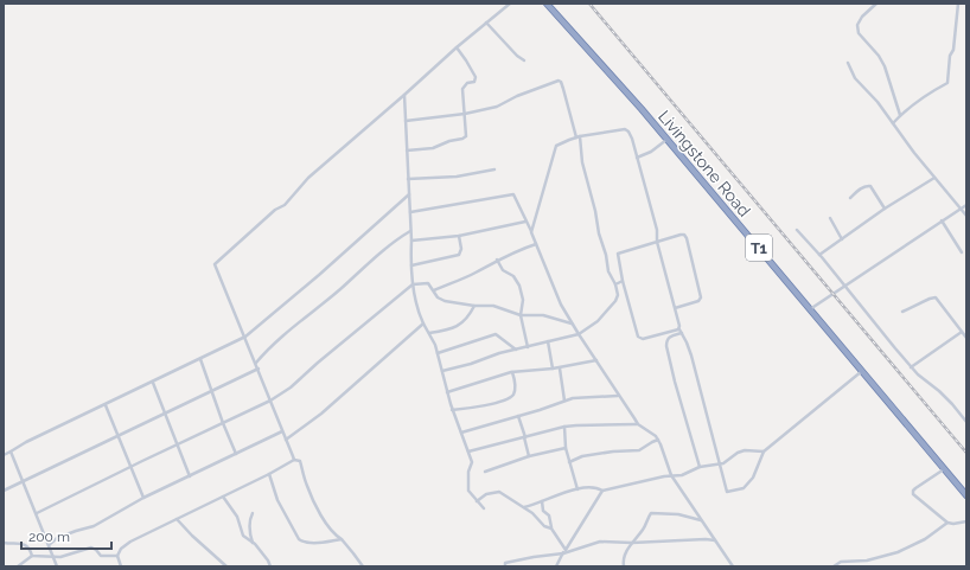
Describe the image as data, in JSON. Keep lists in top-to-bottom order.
{
  "streets": {
    "highway": ["Livingstone Road", "T1"]
  },
  "scale_bar": "200 m"
}
